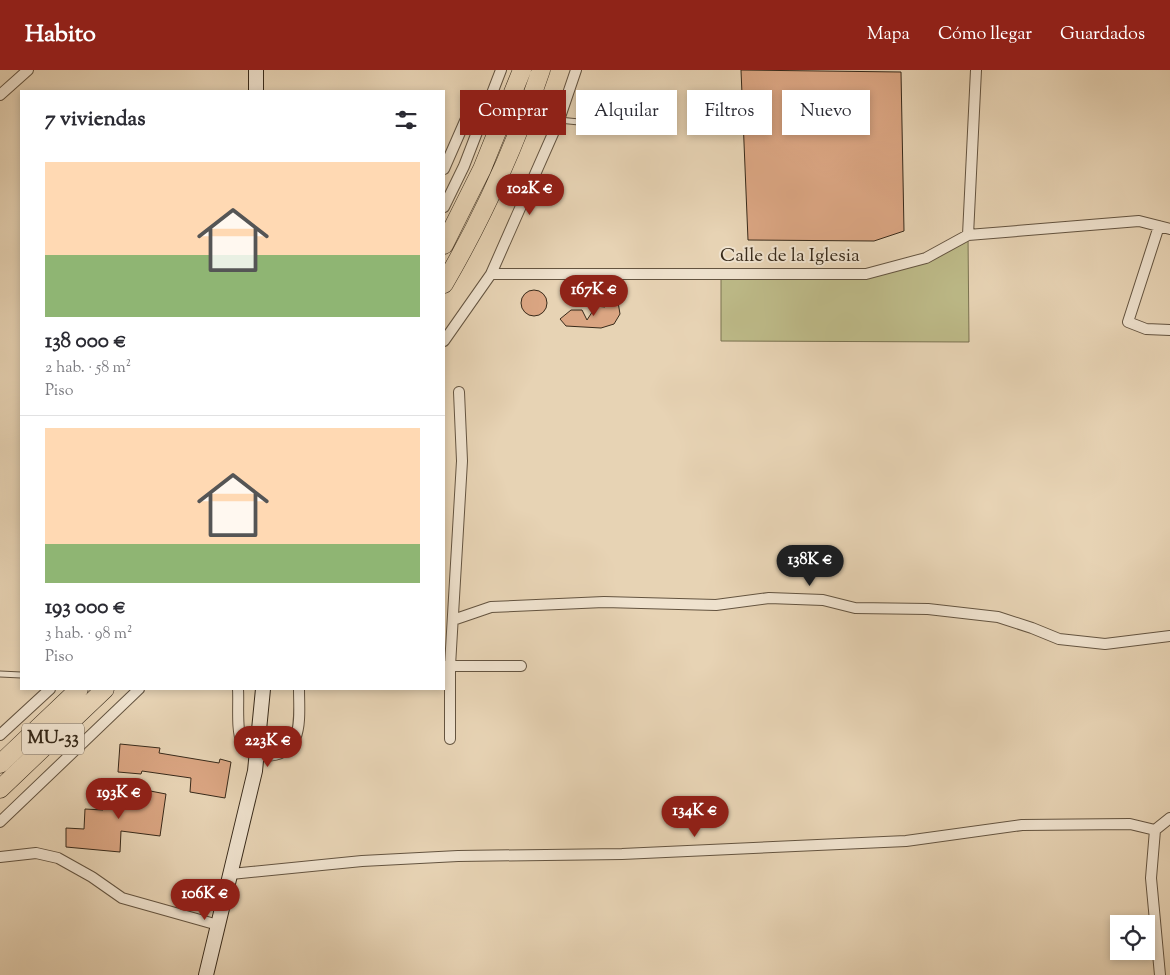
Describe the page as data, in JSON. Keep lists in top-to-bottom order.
{
  "streets": {
    "highway": ["MU-33"],
    "street": ["Calle de la Iglesia"]
  },
  "page": {
    "header": "Habito",
    "nav": ["Mapa", "Cómo llegar", "Guardados"],
    "chip": [
      "Comprar",
      "Alquilar",
      "Filtros",
      "Nuevo"
    ],
    "heading": "7 viviendas",
    "list": [
      {
        "name": "138 000 €",
        "note": "2 hab. · 58 m² · Piso"
      },
      {
        "name": "193 000 €",
        "note": "3 hab. · 98 m² · Piso"
      }
    ],
    "price": [
      "102K €",
      "167K €",
      "138K €",
      "223K €",
      "193K €",
      "134K €",
      "106K €"
    ]
  }
}
